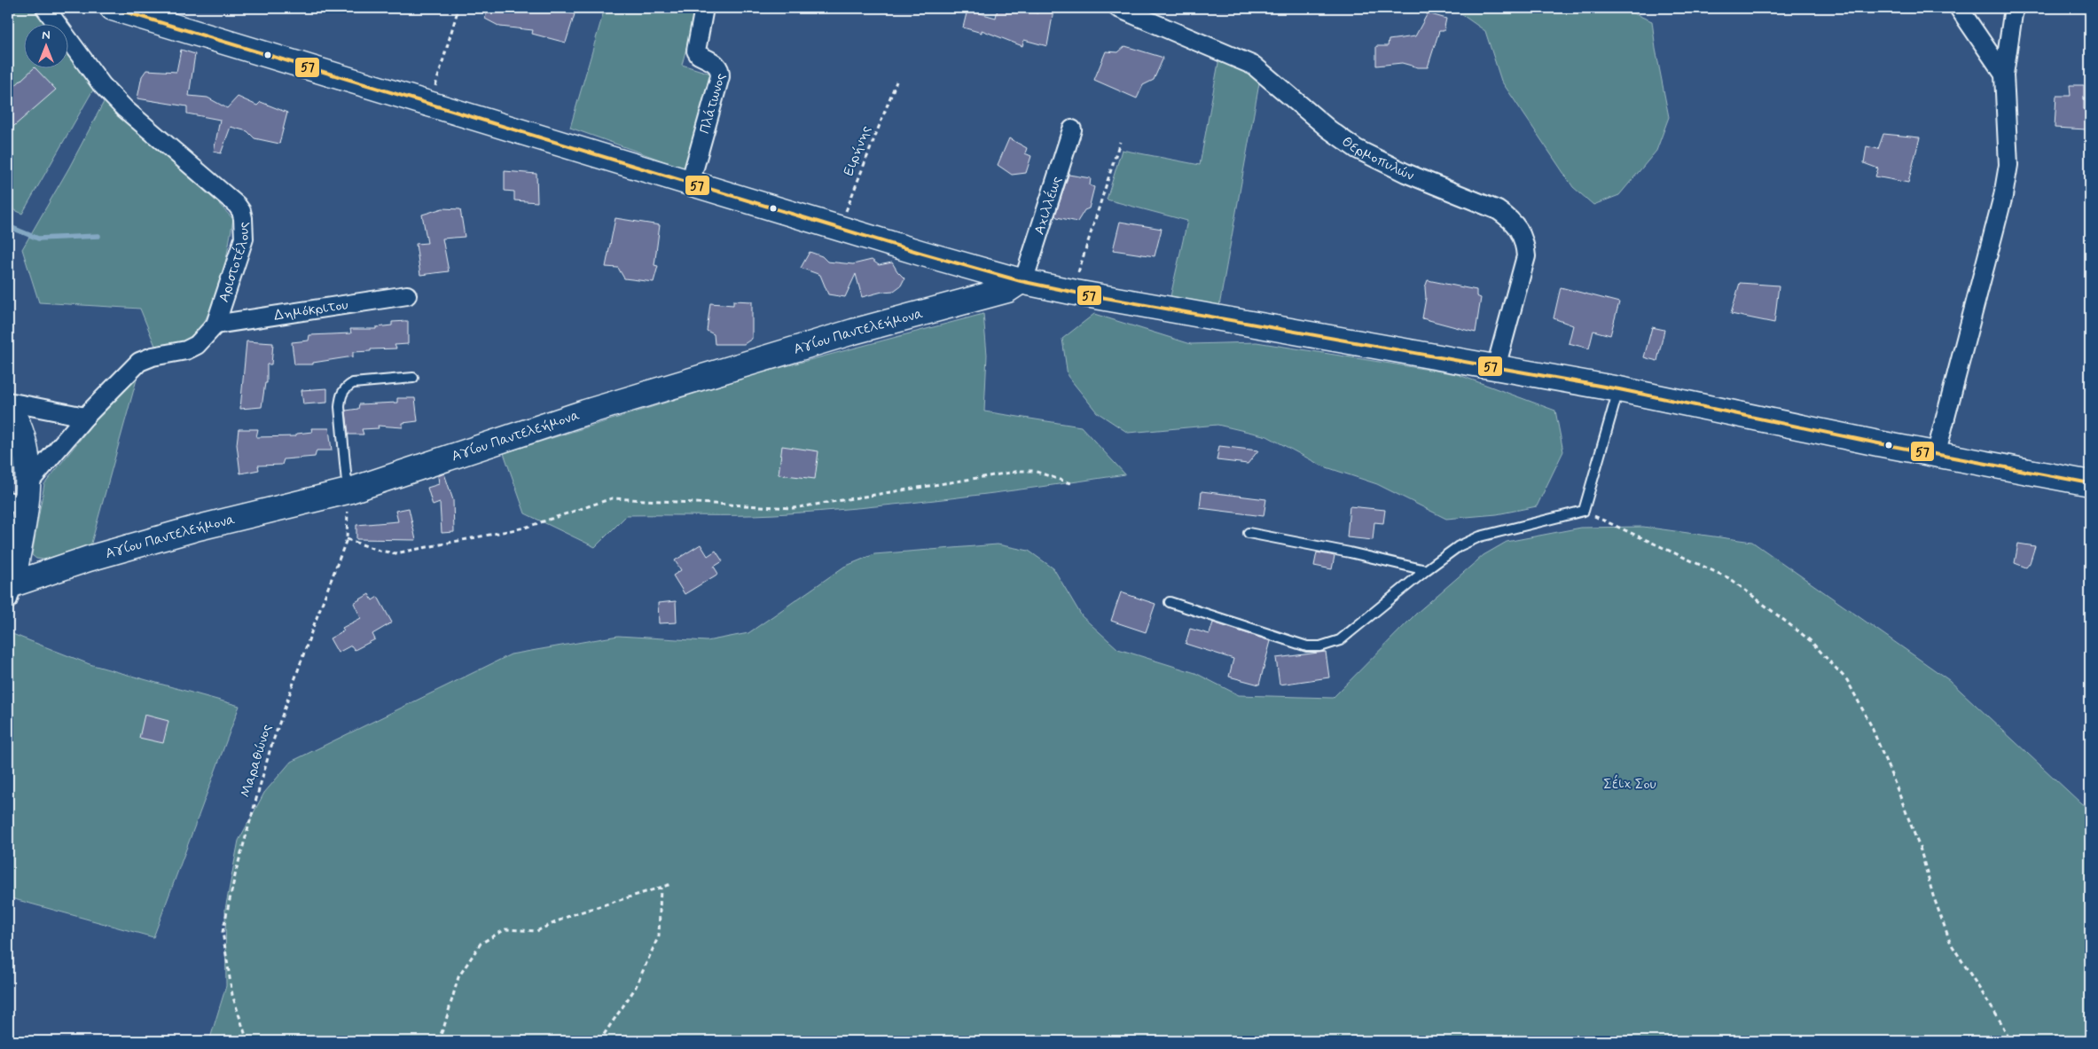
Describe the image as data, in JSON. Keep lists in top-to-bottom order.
{
  "streets": {
    "main road": ["Αγίου Παντελεήμονα"],
    "street": [
      "Πλάτωνος",
      "Θερμοπυλών",
      "Αχιλλέως",
      "Αριστοτέλους",
      "Δημόκριτου"
    ],
    "path": ["Ειρήνης", "Μαραθώνος"]
  },
  "crossings": [
    ["Αχιλλέως", "Αγίου Παντελεήμονα"],
    ["Αριστοτέλους", "Δημόκριτου"],
    ["Αγίου Παντελεήμονα", "Μαραθώνος"]
  ],
  "parks": ["Σέιχ Σου"],
  "lines": ["transit line 57"],
  "north": "top"
}
